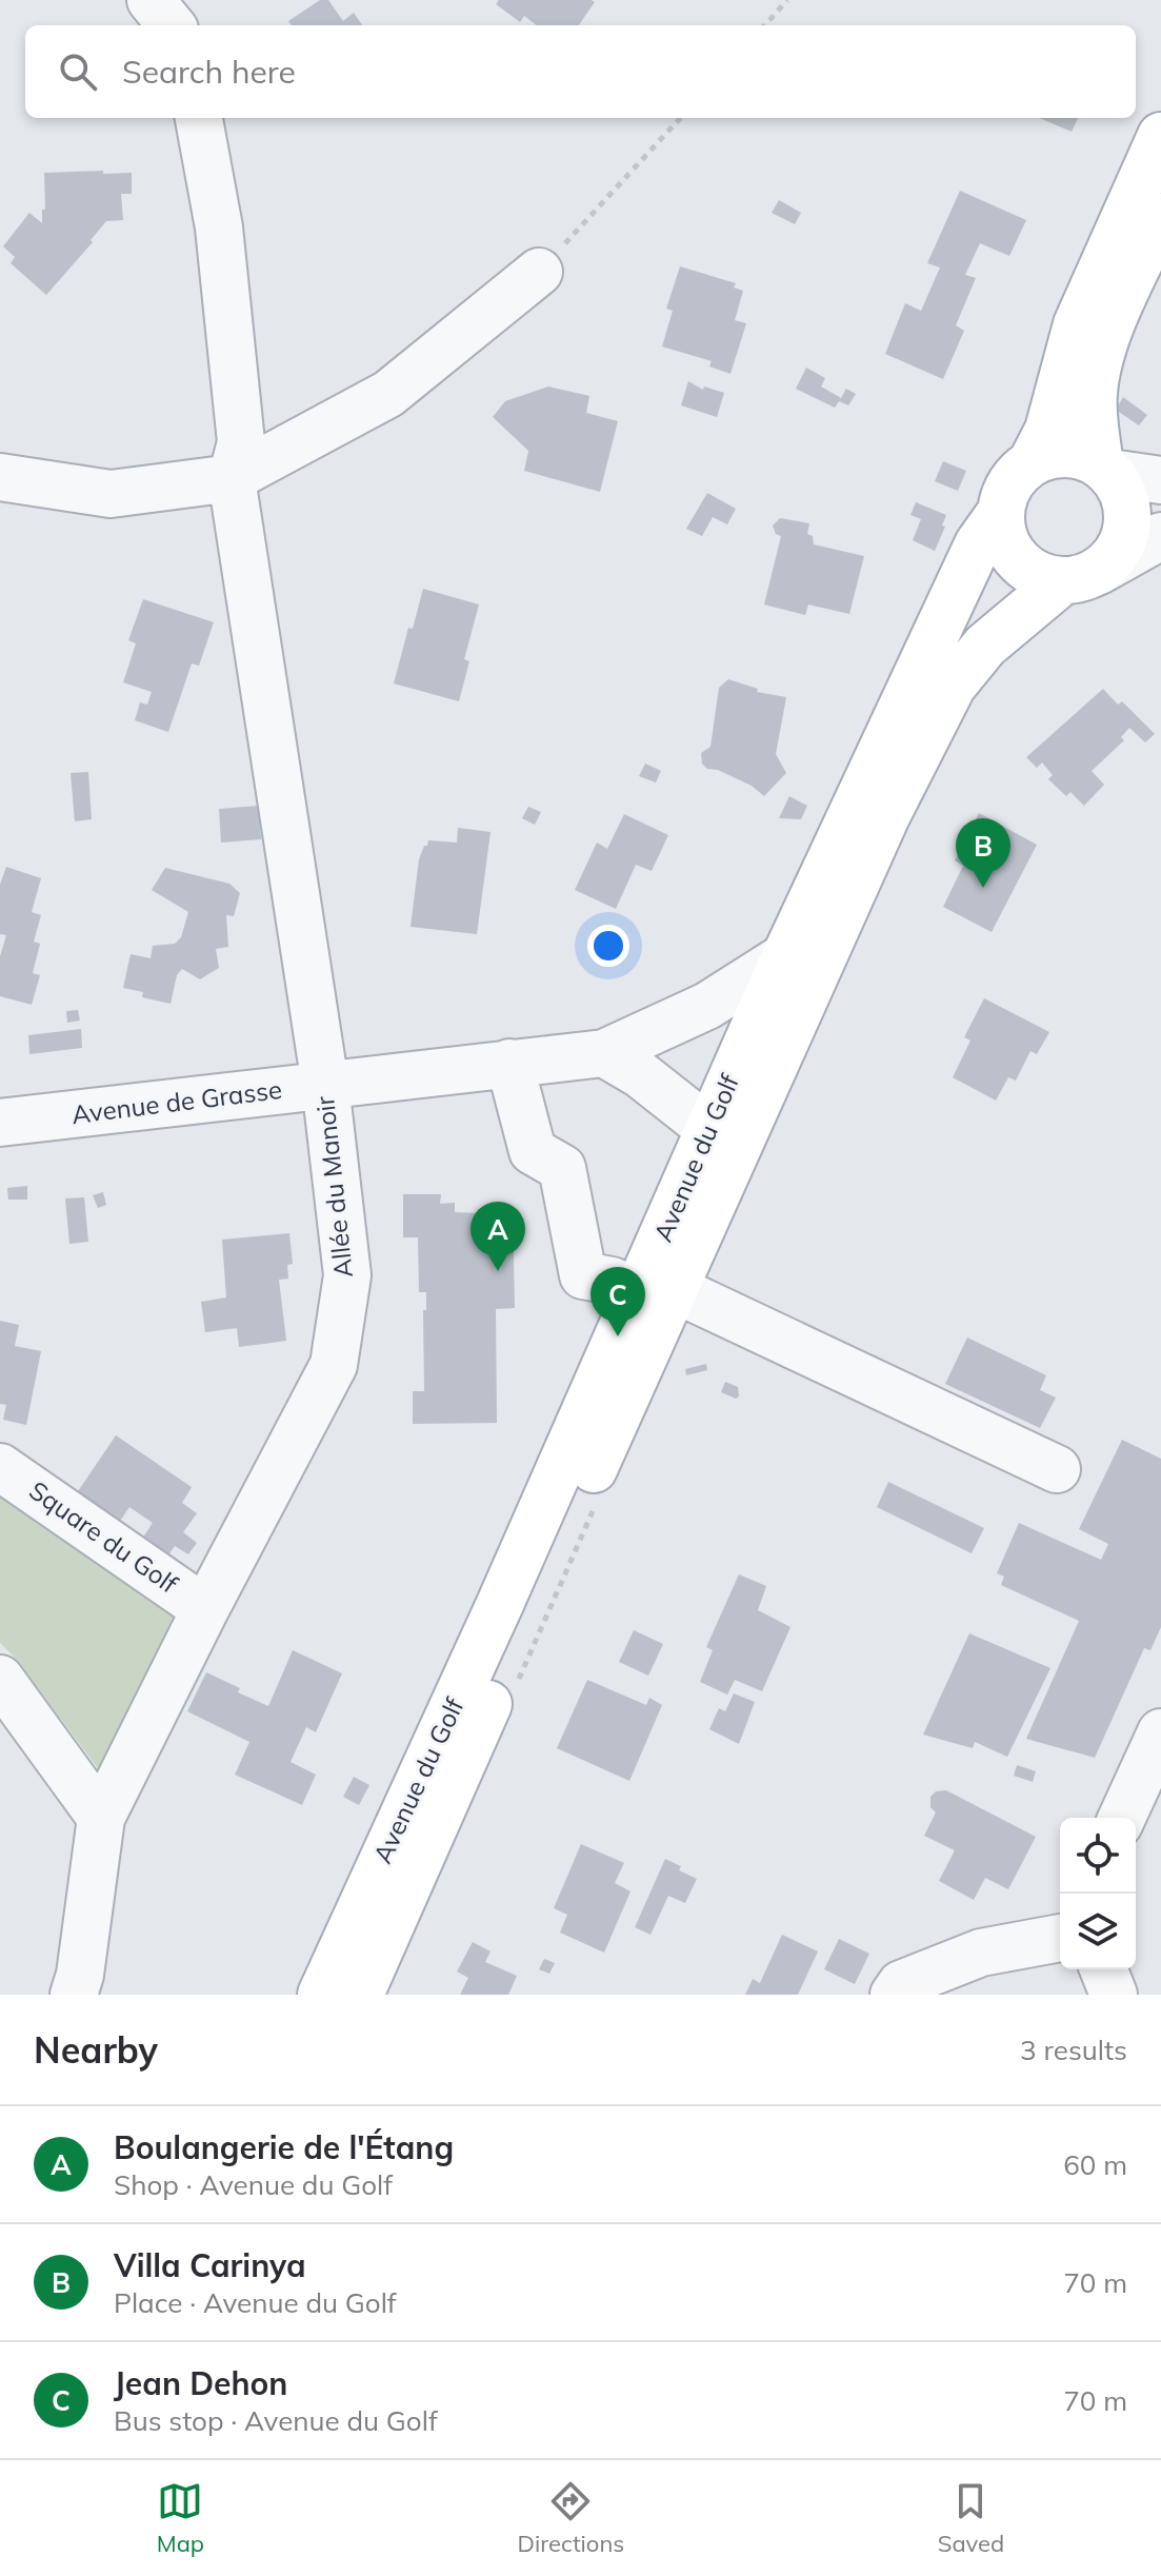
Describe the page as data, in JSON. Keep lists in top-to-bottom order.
{
  "streets": {
    "main road": ["Avenue du Golf"],
    "street": ["Avenue de Grasse", "Allée du Manoir", "Square du Golf"]
  },
  "crossings": [
    ["Avenue de Grasse", "Avenue du Golf"],
    ["Avenue de Grasse", "Allée du Manoir"],
    ["Allée du Manoir", "Square du Golf"]
  ],
  "page": {
    "search": "Search here",
    "pins": ["B", "A", "C"],
    "heading": ["Nearby", "3 results"],
    "list": [
      {
        "mark": "A",
        "name": "Boulangerie de l'Étang",
        "note": "Shop · Avenue du Golf",
        "value": "60 m"
      },
      {
        "mark": "B",
        "name": "Villa Carinya",
        "note": "Place · Avenue du Golf",
        "value": "70 m"
      },
      {
        "mark": "C",
        "name": "Jean Dehon",
        "note": "Bus stop · Avenue du Golf",
        "value": "70 m"
      }
    ],
    "nav": ["Map", "Directions", "Saved"]
  }
}
